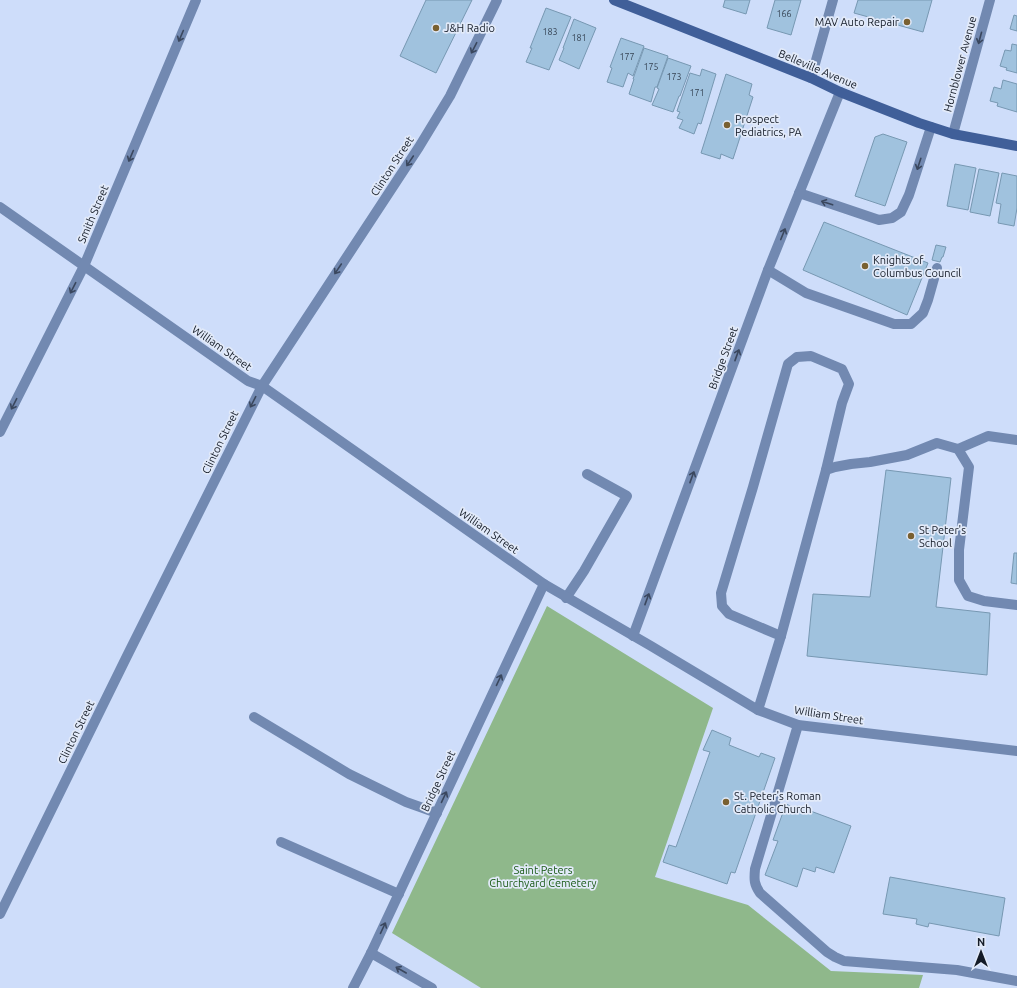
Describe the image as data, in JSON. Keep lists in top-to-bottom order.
{
  "streets": {
    "main road": ["Belleville Avenue"],
    "street": [
      "Hornblower Avenue",
      "Clinton Street",
      "Smith Street",
      "William Street",
      "Bridge Street"
    ]
  },
  "crossings": [
    ["Hornblower Avenue", "Belleville Avenue"],
    ["Belleville Avenue", "Bridge Street"],
    ["Clinton Street", "William Street"],
    ["Smith Street", "William Street"],
    ["William Street", "Bridge Street"]
  ],
  "one_way": [
    "Hornblower Avenue",
    "Clinton Street",
    "Smith Street",
    "Bridge Street"
  ],
  "parks": ["Saint Peters Churchyard Cemetery"],
  "places": [
    "MAV Auto Repair",
    "J&H Radio",
    "Prospect Pediatrics, PA",
    "Knights of Columbus Council",
    "St Peter's School",
    "St. Peter's Roman Catholic Church"
  ],
  "house_numbers": [
    "166",
    "183",
    "181",
    "177",
    "175",
    "173",
    "171"
  ],
  "north": "top"
}
